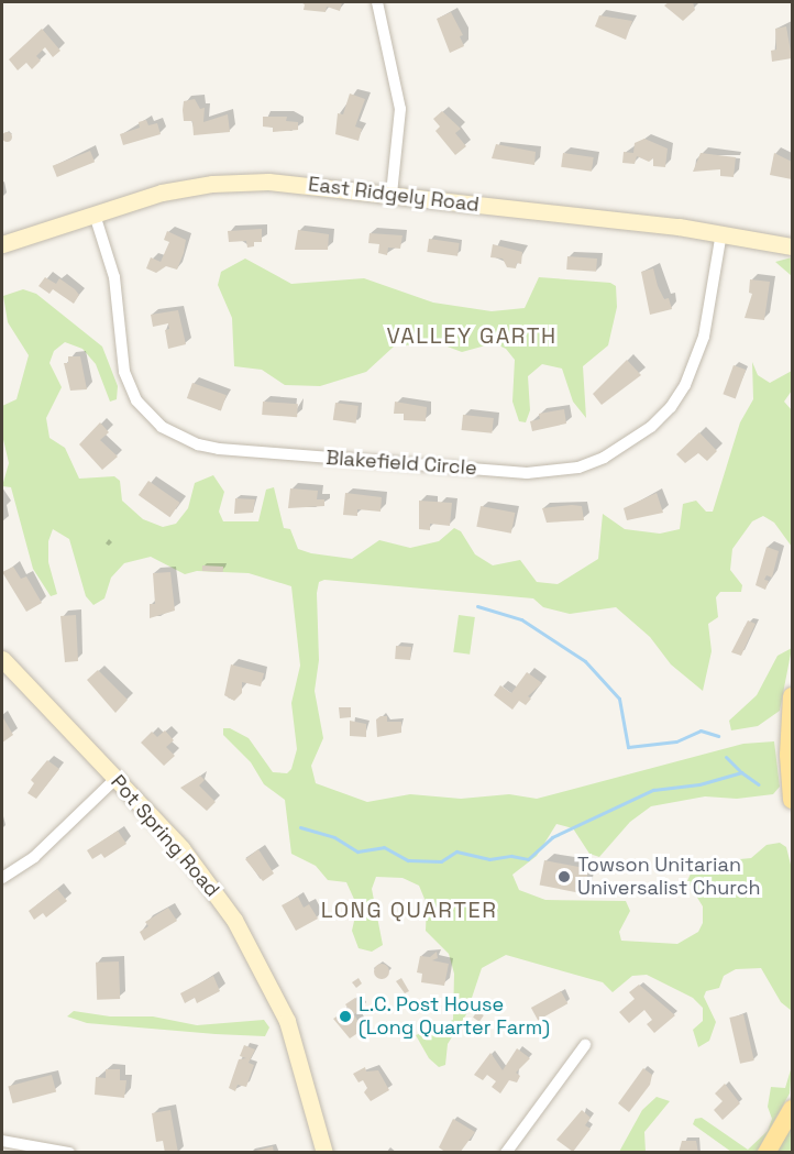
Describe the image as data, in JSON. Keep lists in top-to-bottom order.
{
  "streets": {
    "street": ["East Ridgely Road", "Blakefield Circle", "Pot Spring Road"]
  },
  "crossings": [
    ["East Ridgely Road", "Blakefield Circle"]
  ],
  "districts": ["VALLEY GARTH", "LONG QUARTER"],
  "places": ["Towson Unitarian Universalist Church", "L.C. Post House (Long Quarter Farm)"]
}
